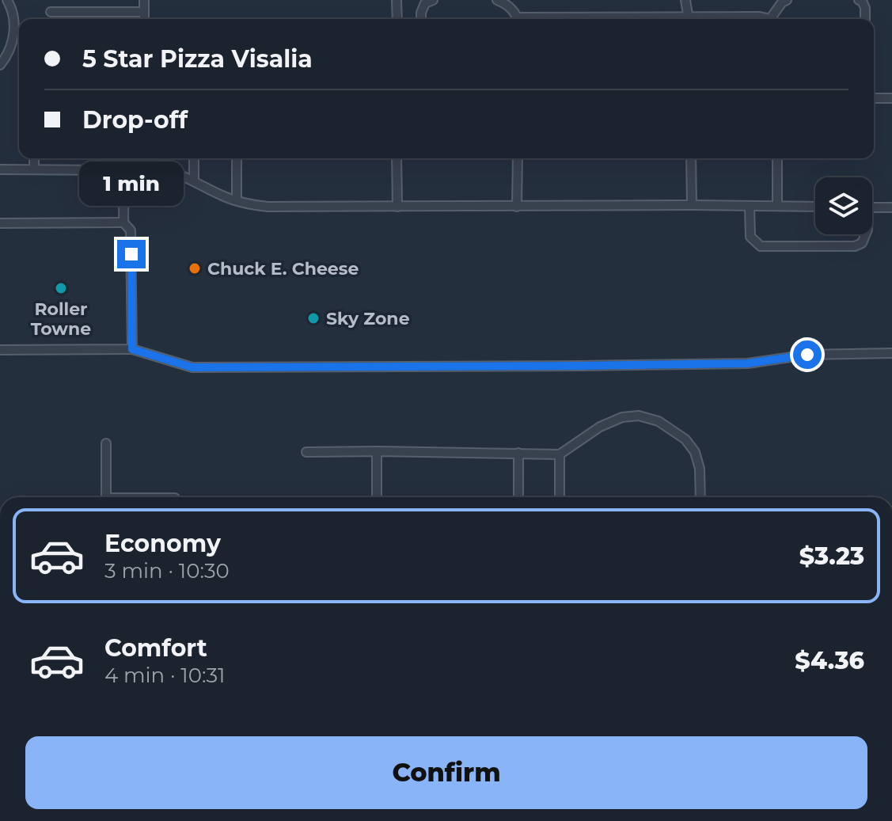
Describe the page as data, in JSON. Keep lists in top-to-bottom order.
{
  "places": ["Chuck E. Cheese", "Roller Towne", "Sky Zone"],
  "page": {
    "banner": ["5 Star Pizza Visalia", "Drop-off"],
    "bubble": "1 min",
    "list": [
      {
        "name": "Economy",
        "note": "3 min · 10:30",
        "value": "$3.23"
      },
      {
        "name": "Comfort",
        "note": "4 min · 10:31",
        "value": "$4.36"
      }
    ],
    "buttons": "Confirm"
  }
}
